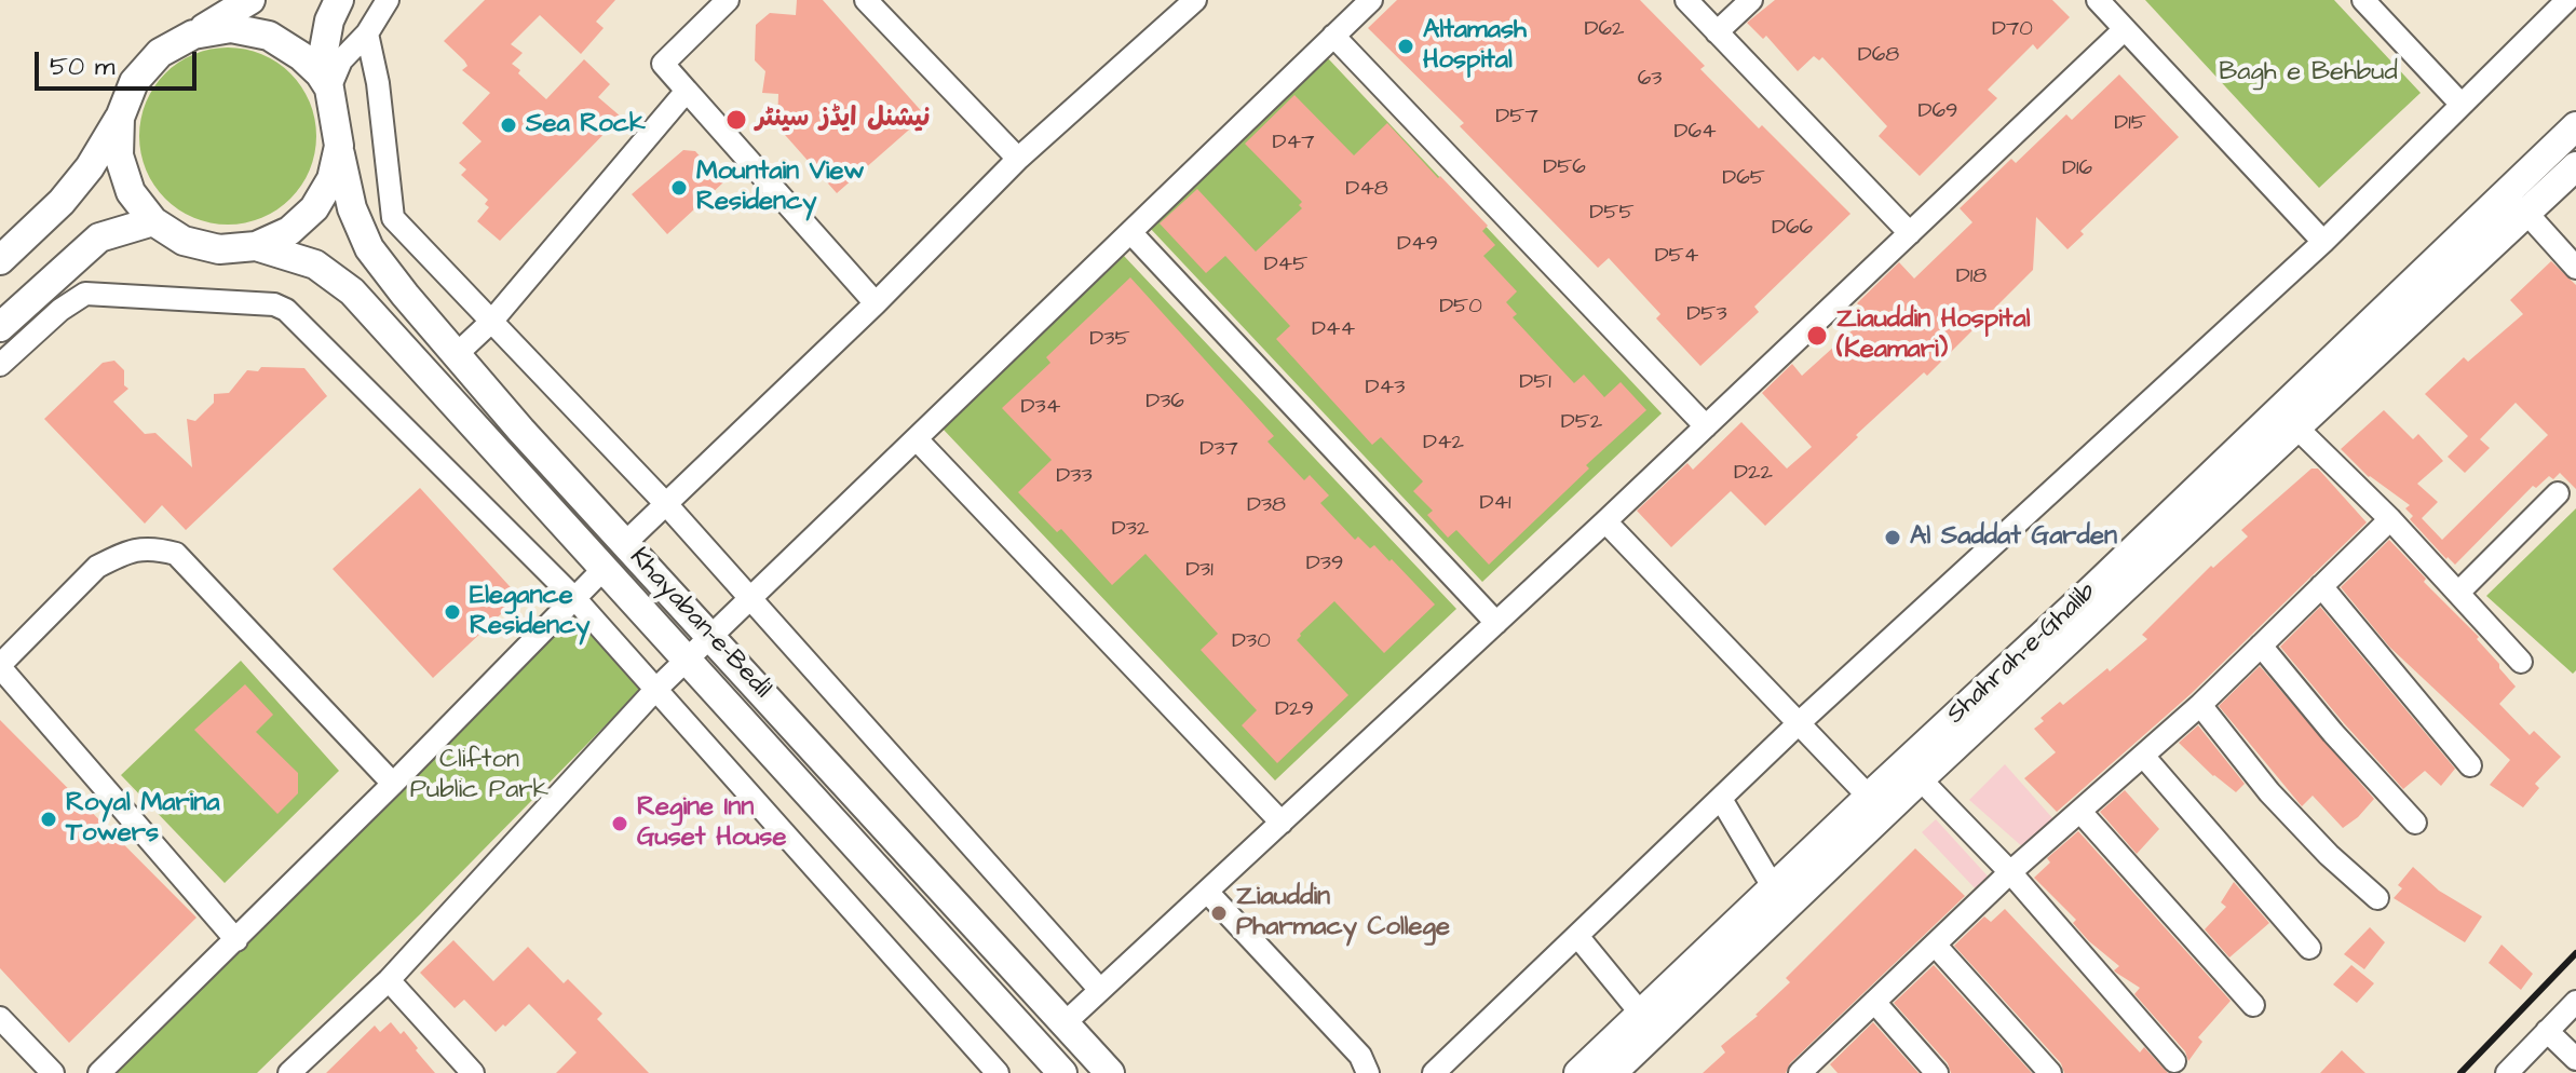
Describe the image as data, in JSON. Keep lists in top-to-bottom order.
{
  "streets": {
    "main road": ["Khayaban-e-Bedil", "Shahrah-e-Ghalib"]
  },
  "parks": ["Bagh e Behbud", "Clifton Public Park"],
  "places": [
    "Altamash Hospital",
    "نیشنل ایڈز سینٹر",
    "Sea Rock",
    "Mountain View Residency",
    "Ziauddin Hospital (Keamari)",
    "Al Saddat Garden",
    "Elegance Residency",
    "Royal Marina Towers",
    "Regine Inn Guset House",
    "Ziauddin Pharmacy College"
  ],
  "house_numbers": [
    "D62",
    "D70",
    "D68",
    "63",
    "D69",
    "D57",
    "D15",
    "D64",
    "D47",
    "D56",
    "D16",
    "D65",
    "D48",
    "D55",
    "D66",
    "D49",
    "D54",
    "D45",
    "D18",
    "D50",
    "D53",
    "D44",
    "D35",
    "D51",
    "D43",
    "D36",
    "D34",
    "D52",
    "D42",
    "D37",
    "D22",
    "D33",
    "D41",
    "D38",
    "D32",
    "D39",
    "D31",
    "D30",
    "D29"
  ],
  "scale_bar": "50 m"
}
